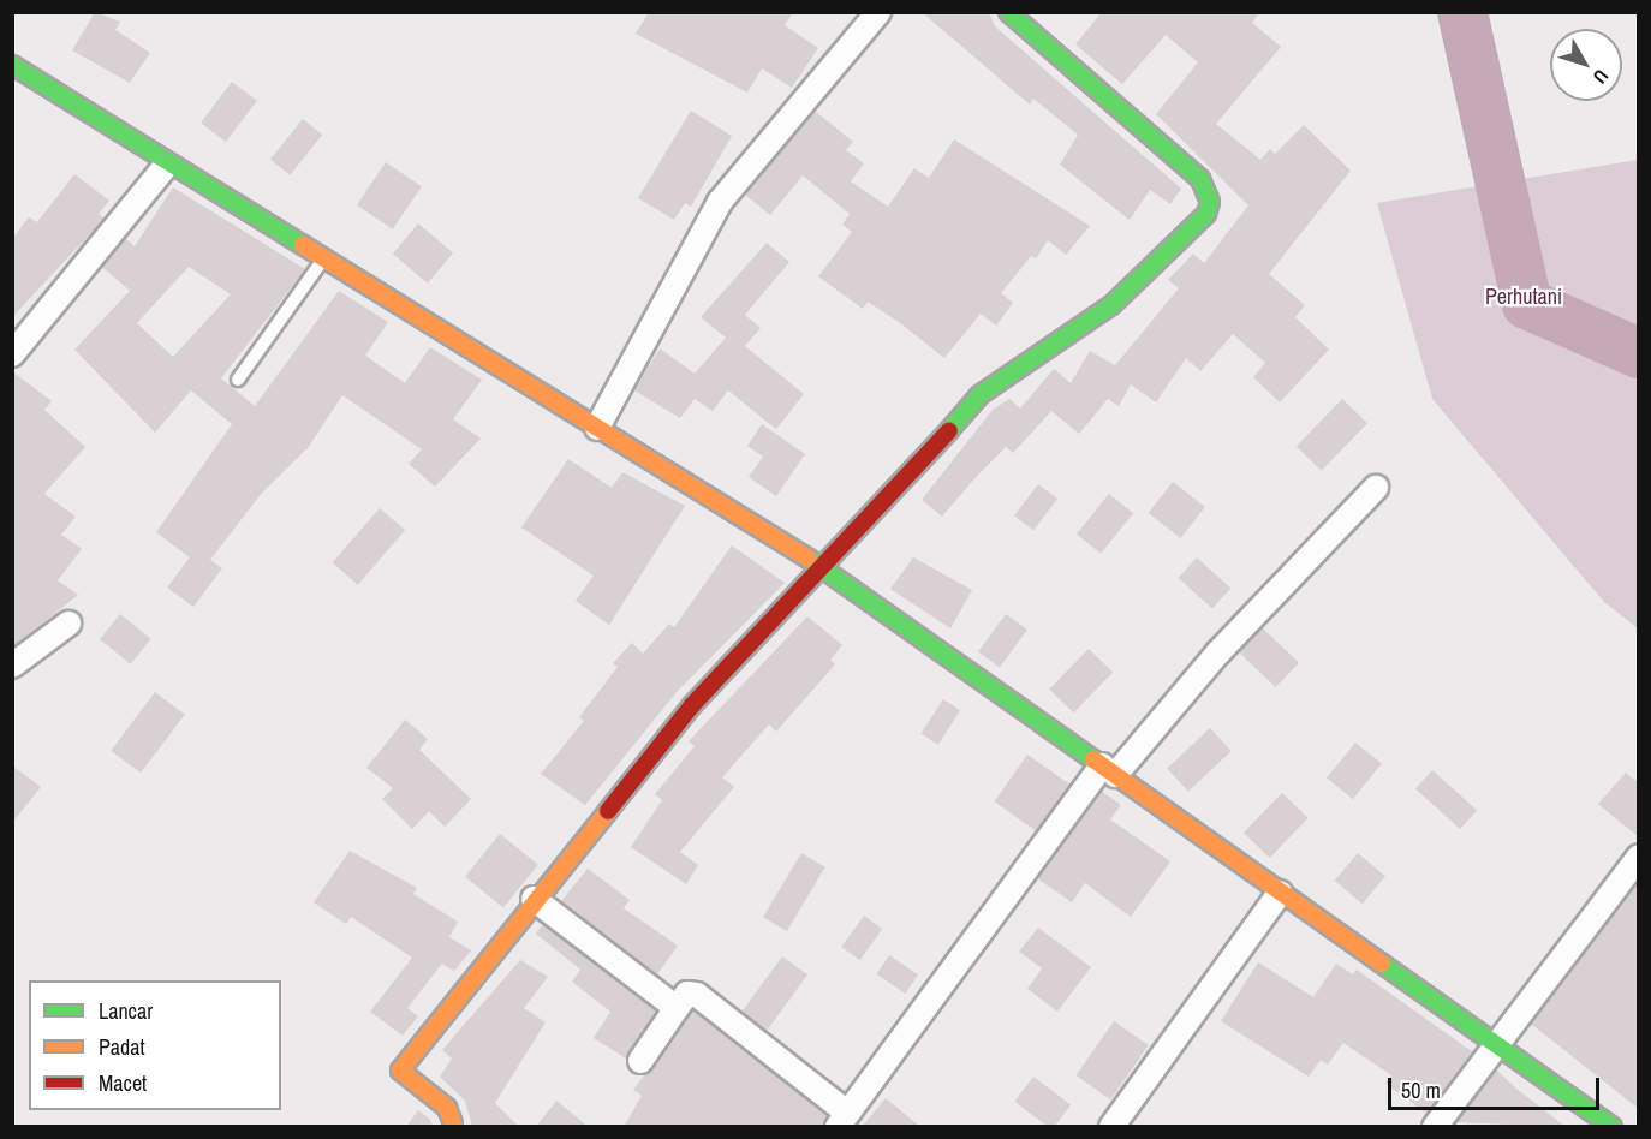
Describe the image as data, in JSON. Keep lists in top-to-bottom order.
{
  "parks": ["Perhutani"],
  "legend": ["Lancar", "Padat", "Macet"],
  "scale_bar": "50 m",
  "north": "bottom right"
}
